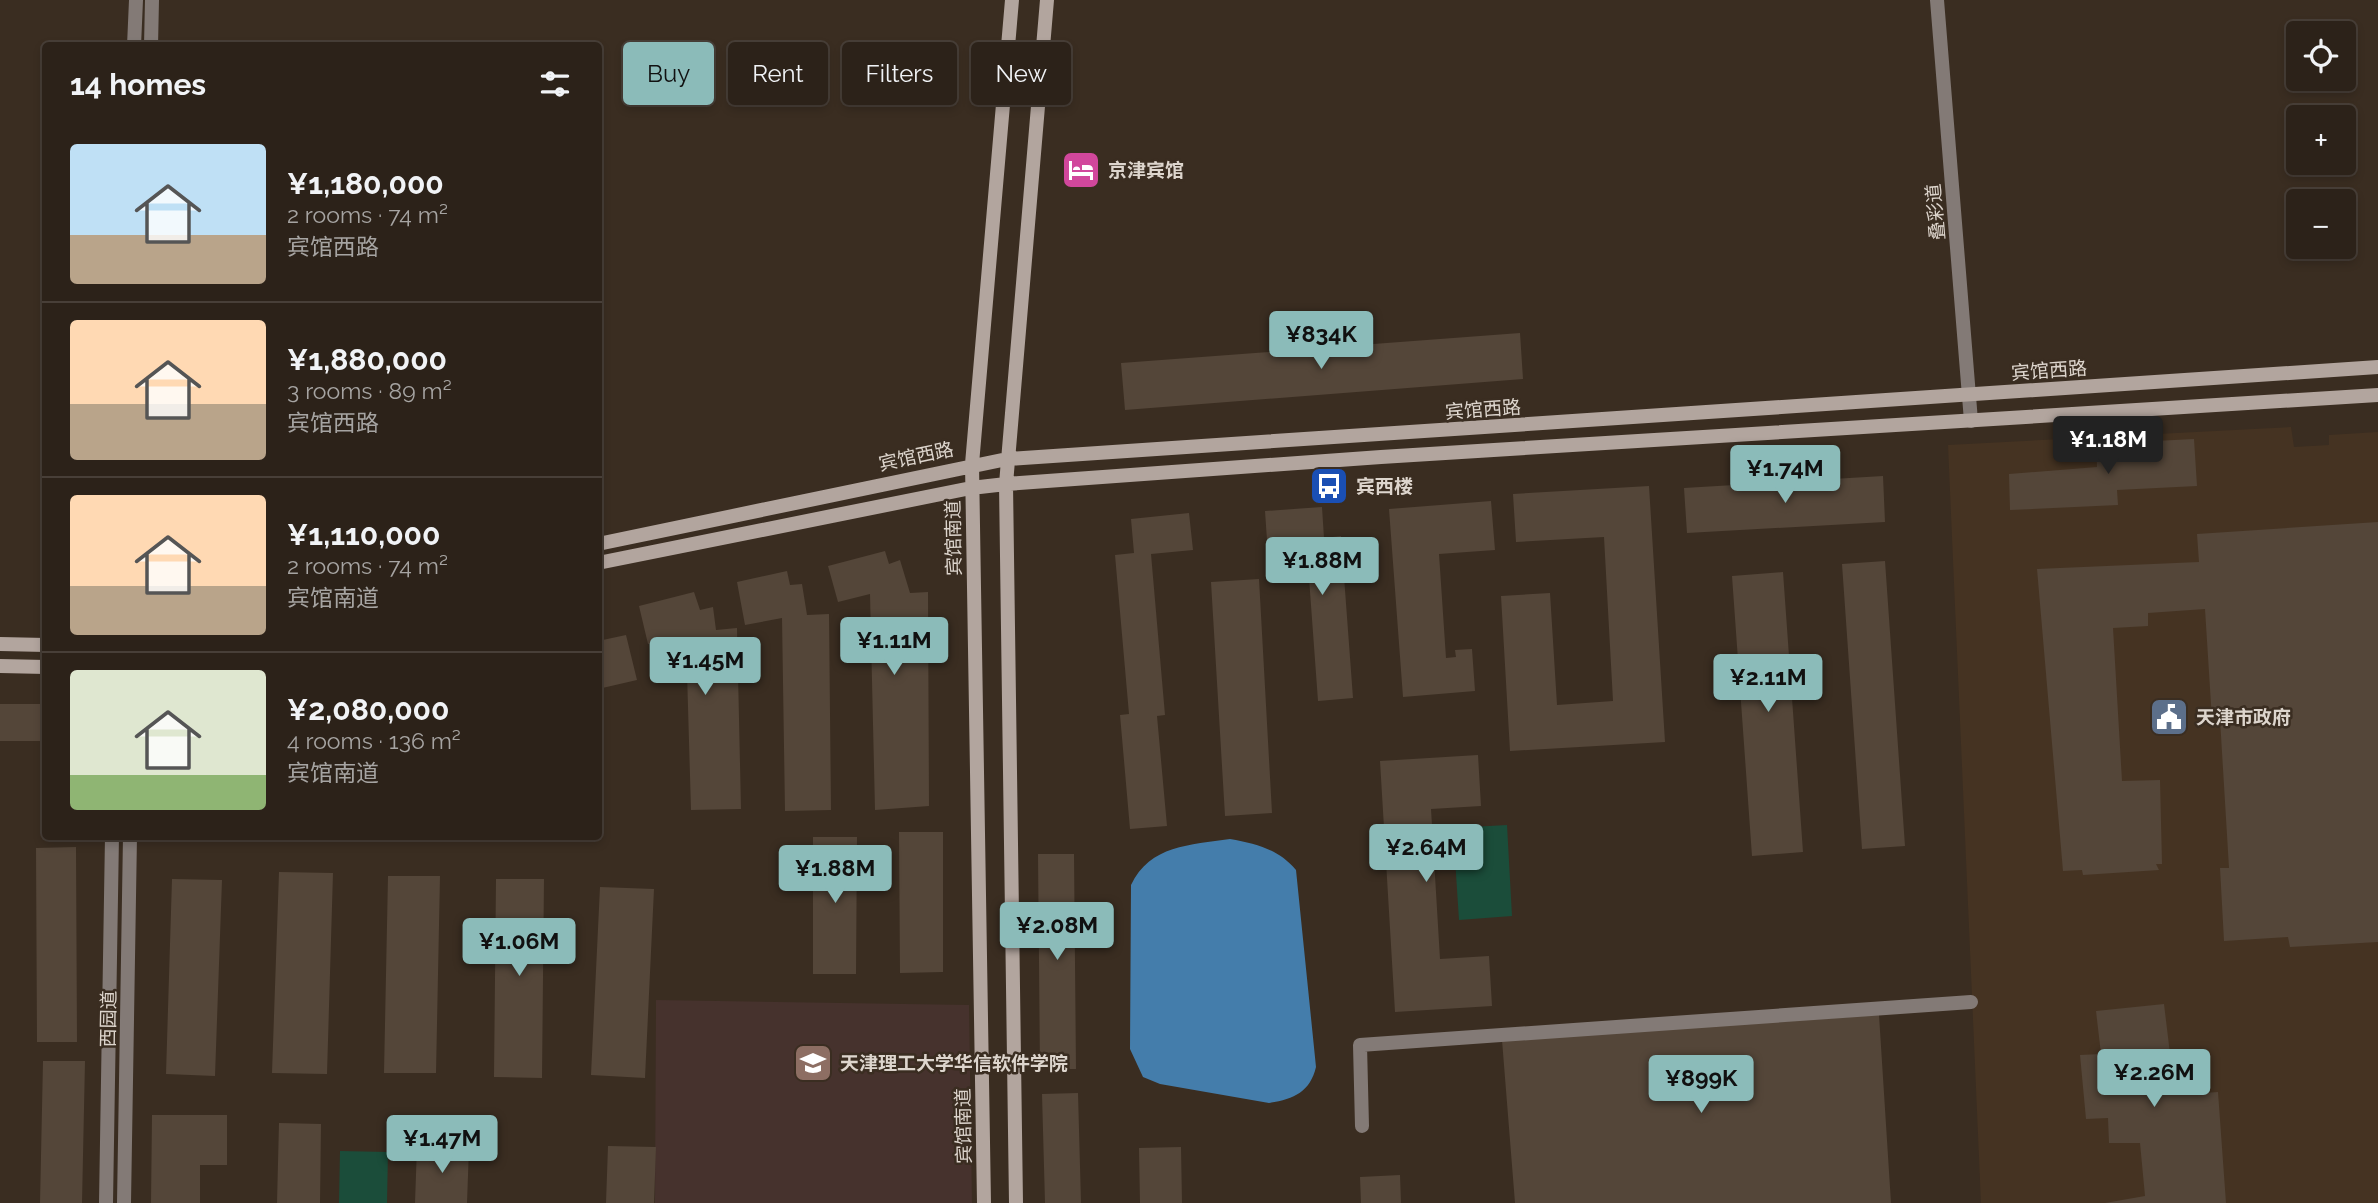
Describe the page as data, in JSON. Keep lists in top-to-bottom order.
{
  "streets": {
    "main road": ["宾馆西路", "宾馆南道"],
    "street": ["叠彩道", "西园道"]
  },
  "crossings": [
    ["叠彩道", "宾馆西路"],
    ["宾馆西路", "宾馆南道"]
  ],
  "places": {
    "hotel": ["京津宾馆"],
    "bus stop": ["宾西楼"],
    "public building": ["天津市政府"],
    "school or university": ["天津理工大学华信软件学院"]
  },
  "page": {
    "map_buttons": ["+", "−"],
    "chip": [
      "Buy",
      "Rent",
      "Filters",
      "New"
    ],
    "heading": "14 homes",
    "list": [
      {
        "name": "¥1,180,000",
        "note": "2 rooms · 74 m² · 宾馆西路"
      },
      {
        "name": "¥1,880,000",
        "note": "3 rooms · 89 m² · 宾馆西路"
      },
      {
        "name": "¥1,110,000",
        "note": "2 rooms · 74 m² · 宾馆南道"
      },
      {
        "name": "¥2,080,000",
        "note": "4 rooms · 136 m² · 宾馆南道"
      }
    ],
    "price": [
      "¥834K",
      "¥1.18M",
      "¥1.74M",
      "¥1.88M",
      "¥1.11M",
      "¥1.45M",
      "¥2.11M",
      "¥2.64M",
      "¥1.88M",
      "¥2.08M",
      "¥1.06M",
      "¥2.26M",
      "¥899K",
      "¥1.47M"
    ]
  }
}
